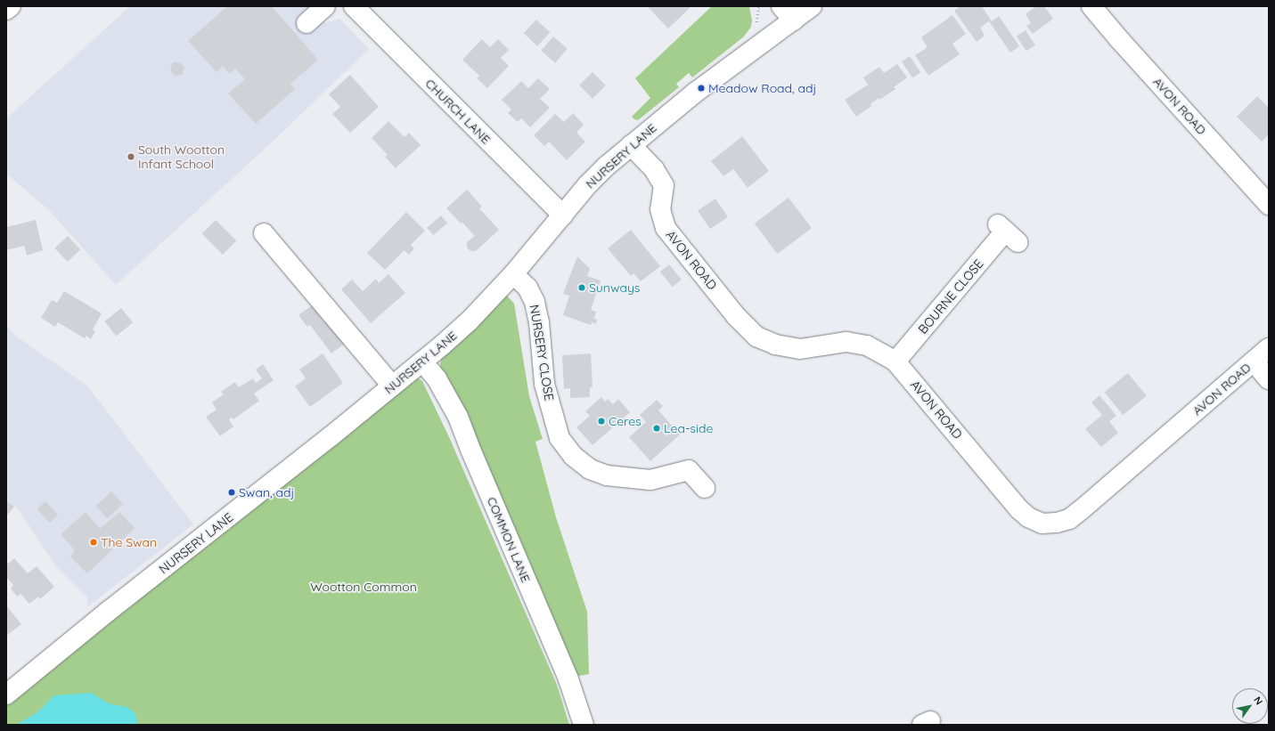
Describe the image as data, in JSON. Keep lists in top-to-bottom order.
{
  "streets": {
    "street": [
      "AVON ROAD",
      "CHURCH LANE",
      "NURSERY LANE",
      "BOURNE CLOSE",
      "NURSERY CLOSE",
      "COMMON LANE"
    ]
  },
  "crossings": [
    ["AVON ROAD", "NURSERY LANE"],
    ["AVON ROAD", "BOURNE CLOSE"],
    ["CHURCH LANE", "NURSERY LANE"],
    ["NURSERY LANE", "NURSERY CLOSE"],
    ["NURSERY LANE", "COMMON LANE"]
  ],
  "parks": ["Wootton Common"],
  "places": [
    "Meadow Road, adj",
    "South Wootton Infant School",
    "Sunways",
    "Ceres",
    "Lea-side",
    "Swan, adj",
    "The Swan"
  ],
  "north": "top right"
}
